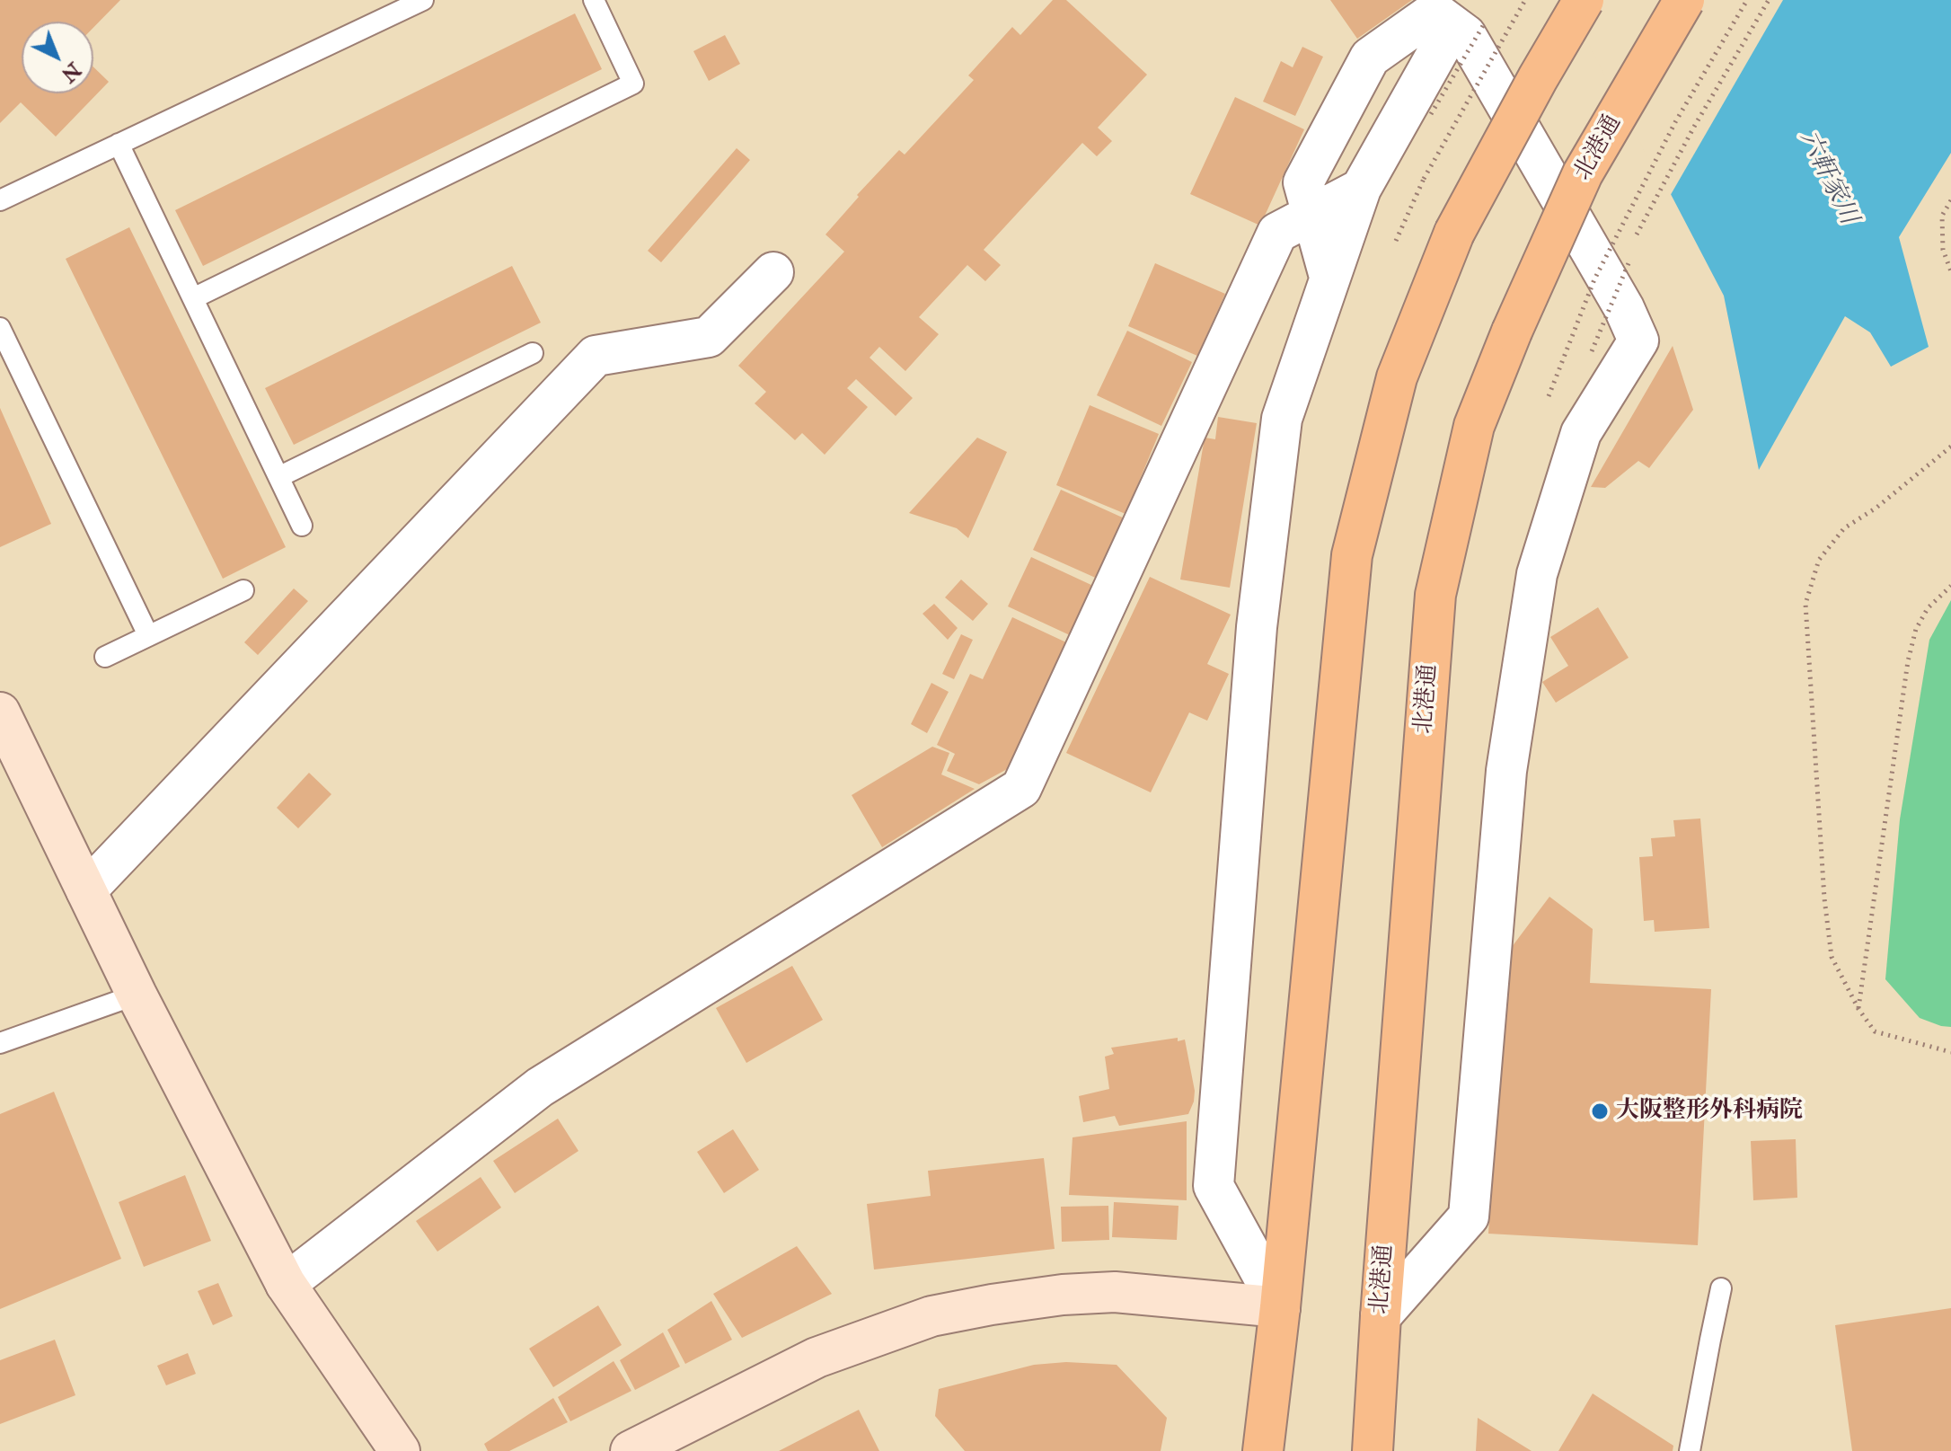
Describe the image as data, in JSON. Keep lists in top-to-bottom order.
{
  "streets": {
    "main road": ["北港通"]
  },
  "water": ["六軒家川"],
  "places": ["大阪整形外科病院"],
  "north": "bottom right"
}
